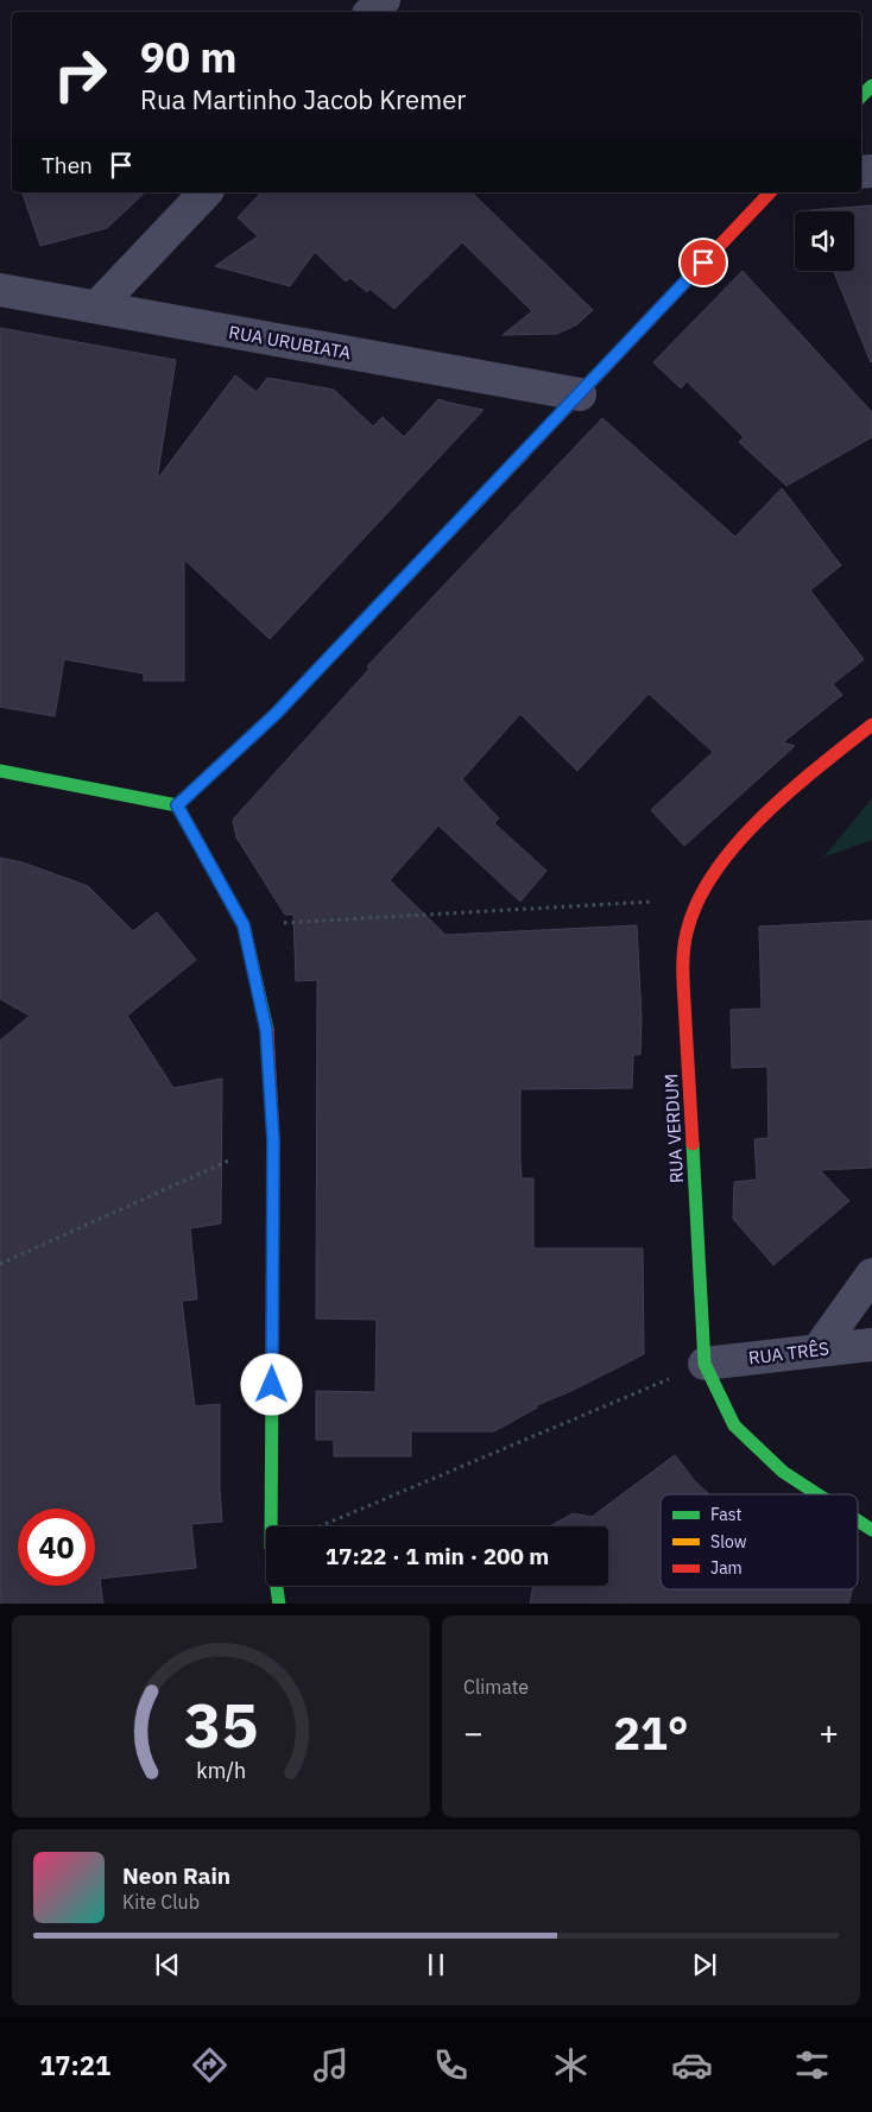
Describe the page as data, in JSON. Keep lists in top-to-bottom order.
{
  "streets": {
    "street": ["RUA URUBIATA", "RUA VERDUM", "RUA TRÊS"]
  },
  "crossings": [
    ["RUA VERDUM", "RUA TRÊS"]
  ],
  "legend": ["Fast", "Slow", "Jam"],
  "page": {
    "turn": ["90 m", "Rua Martinho Jacob Kremer"],
    "then": "Then",
    "limit": "40",
    "trip": "17:22 · 1 min · 200 m",
    "tile": "Climate",
    "heat": ["−", "21°", "+"],
    "song": ["Neon Rain", "Kite Club"],
    "tabs": "17:21",
    "gauge": ["35", "km/h"]
  }
}
